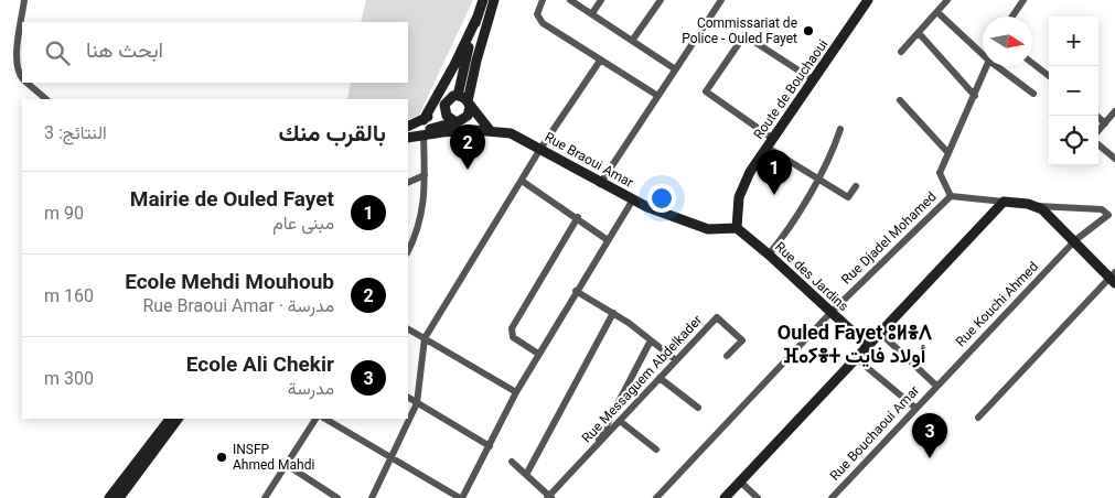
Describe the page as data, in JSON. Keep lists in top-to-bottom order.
{
  "streets": {
    "main road": ["Route de Bouchaoui", "Rue Braoui Amar", "Rue des Jardins"],
    "street": [
      "Rue Djadel Mohamed",
      "Rue Kouchi Ahmed",
      "Rue Messaguem Abdelkader",
      "Rue Bouchaoui Amar"
    ]
  },
  "crossings": [
    ["Route de Bouchaoui", "Rue Braoui Amar"],
    ["Route de Bouchaoui", "Rue des Jardins"],
    ["Rue Braoui Amar", "Rue des Jardins"],
    ["Rue Djadel Mohamed", "Rue des Jardins"],
    ["Rue Kouchi Ahmed", "Rue Bouchaoui Amar"]
  ],
  "districts": ["Ouled Fayet ⵓⵍⴻⴷ ⴼⴰⵢⴻⵜ أولاد فايت"],
  "places": ["Commissariat de Police - Ouled Fayet", "INSFP Ahmed Mahdi"],
  "north": "right",
  "page": {
    "map_buttons": ["+", "−"],
    "search": "ابحث هنا",
    "heading": ["بالقرب منك", "النتائج: 3"],
    "pins": ["2", "1", "3"],
    "list": [
      {
        "mark": "1",
        "name": "Mairie de Ouled Fayet",
        "note": "مبنى عام",
        "value": "90 m"
      },
      {
        "mark": "2",
        "name": "Ecole Mehdi Mouhoub",
        "note": "مدرسة · Rue Braoui Amar",
        "value": "160 m"
      },
      {
        "mark": "3",
        "name": "Ecole Ali Chekir",
        "note": "مدرسة",
        "value": "300 m"
      }
    ]
  }
}
